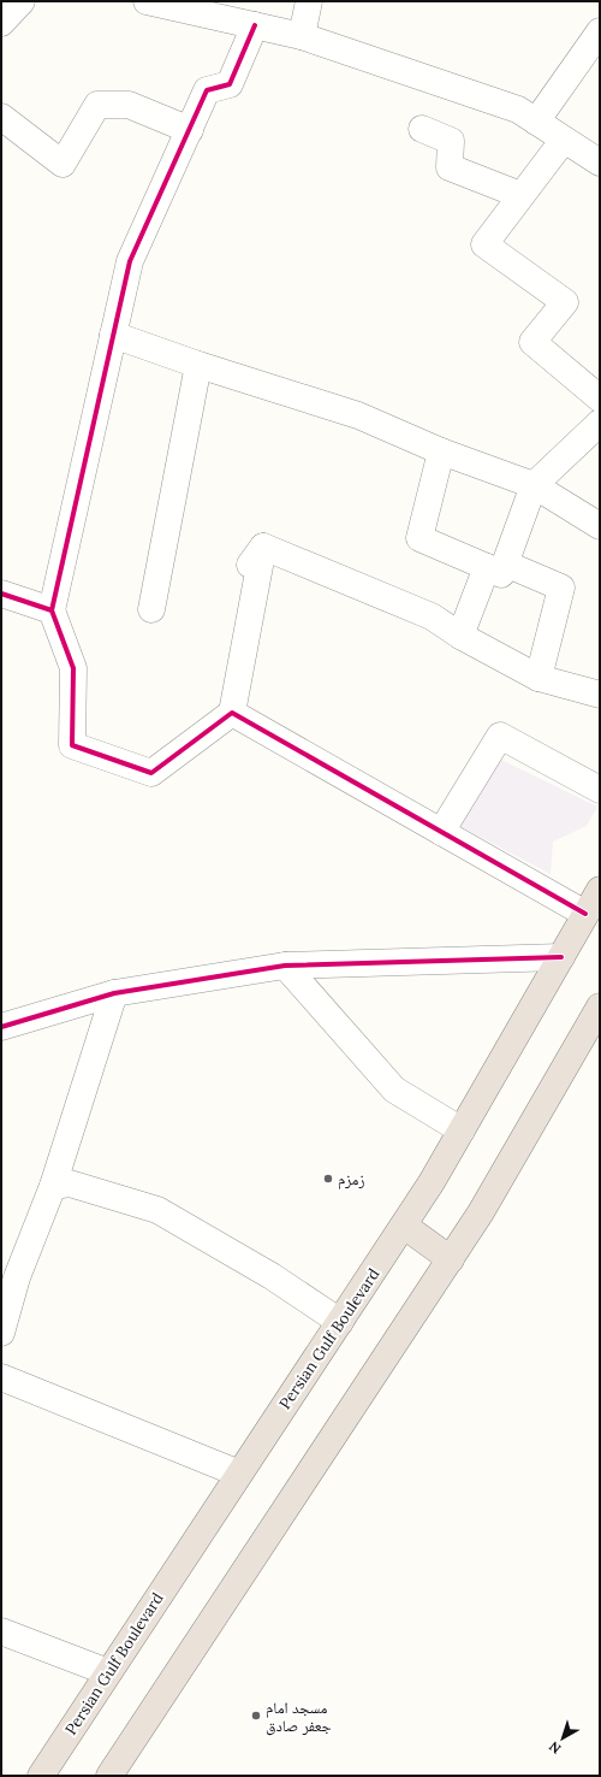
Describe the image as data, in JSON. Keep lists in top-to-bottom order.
{
  "streets": {
    "highway": ["Persian Gulf Boulevard"]
  },
  "places": ["زمزم", "مسجد امام جعفر صادق"],
  "north": "bottom left"
}
